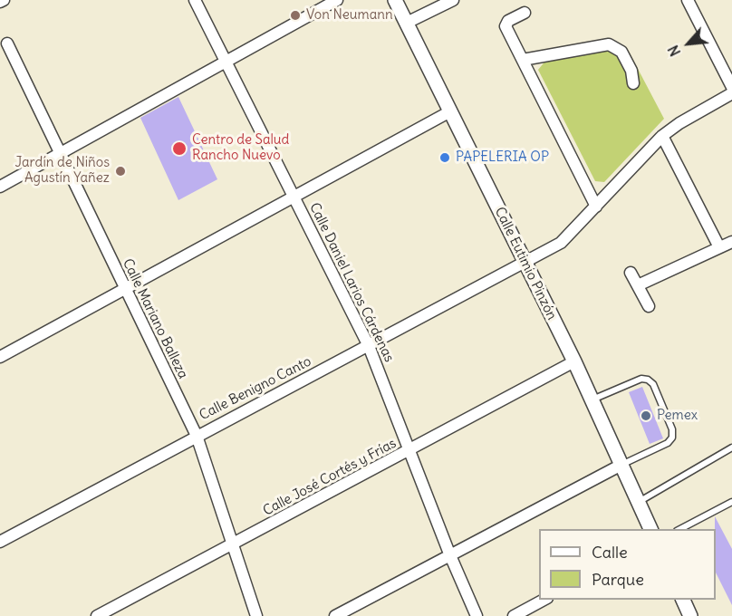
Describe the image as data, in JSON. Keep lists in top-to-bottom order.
{
  "streets": {
    "street": [
      "Calle Eutimio Pinzón",
      "Calle Daniel Larios Cárdenas",
      "Calle Mariano Balleza",
      "Calle Benigno Canto",
      "Calle José Cortés y Frías"
    ]
  },
  "crossings": [
    ["Calle Eutimio Pinzón", "Calle Benigno Canto"],
    ["Calle Eutimio Pinzón", "Calle José Cortés y Frías"],
    ["Calle Daniel Larios Cárdenas", "Calle Benigno Canto"],
    ["Calle Daniel Larios Cárdenas", "Calle José Cortés y Frías"],
    ["Calle Mariano Balleza", "Calle Benigno Canto"],
    ["Calle Mariano Balleza", "Calle José Cortés y Frías"]
  ],
  "places": [
    "Von Neumann",
    "Centro de Salud Rancho Nuevo",
    "PAPELERIA OP",
    "Jardín de Niños Agustín Yañez",
    "Pemex"
  ],
  "legend": ["Calle", "Parque"],
  "north": "bottom left"
}
